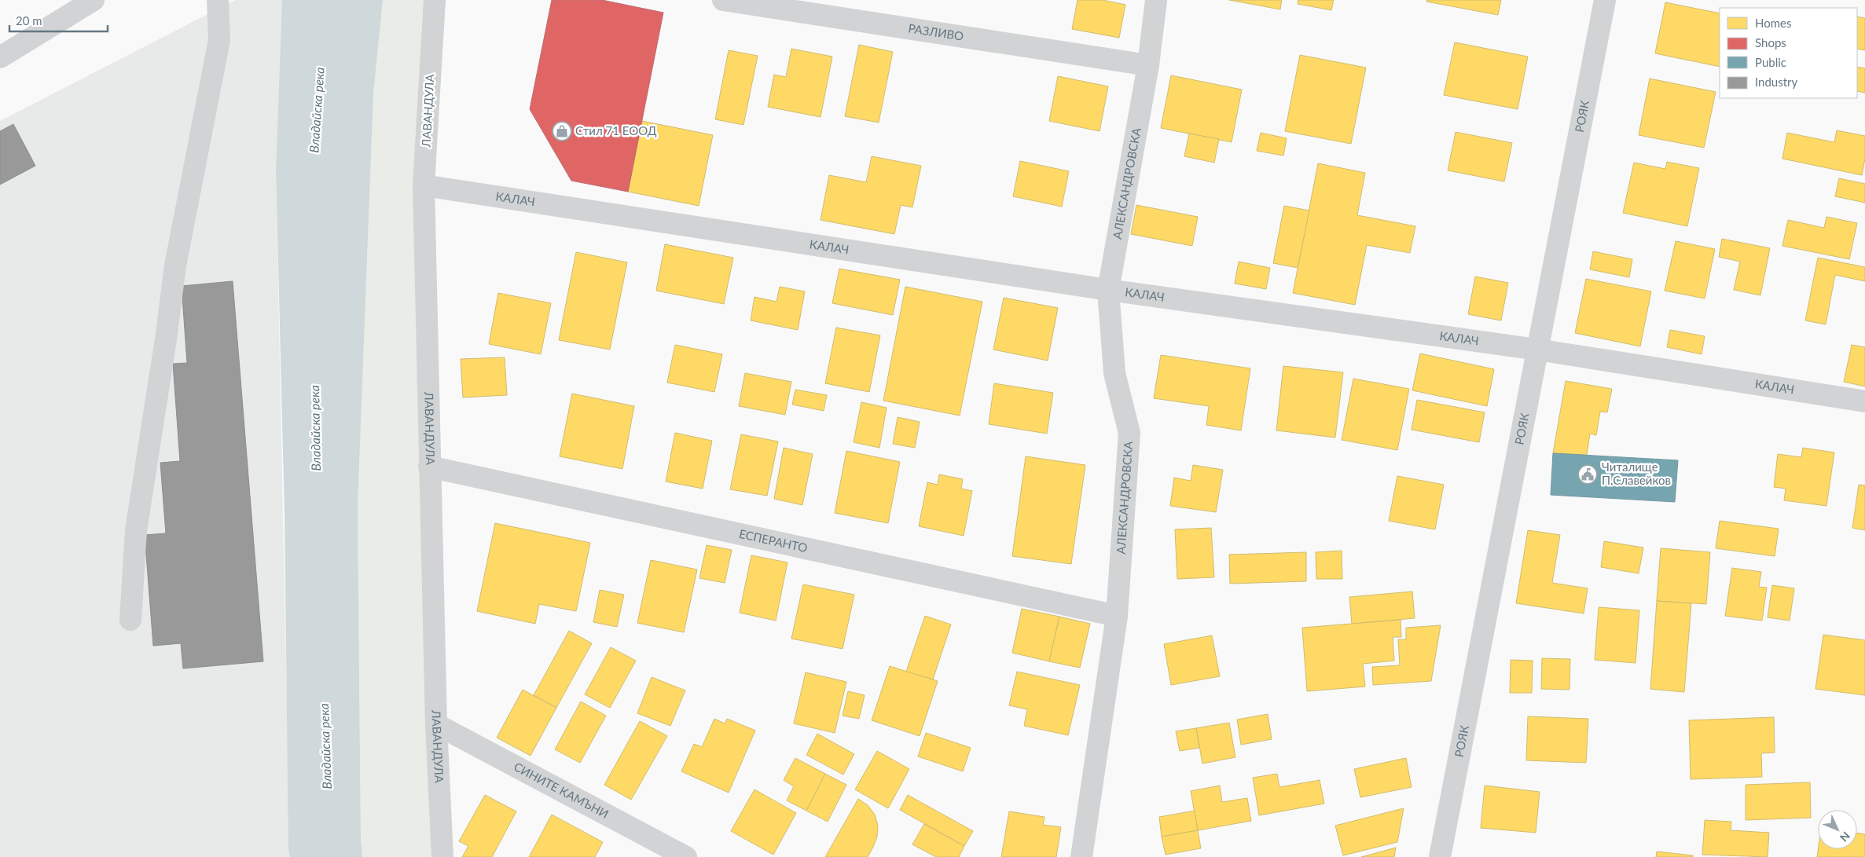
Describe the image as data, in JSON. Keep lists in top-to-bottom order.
{
  "streets": {
    "street": [
      "РАЗЛИВО",
      "ЛАВАНДУЛА",
      "РОЯК",
      "АЛЕКСАНДРОВСКА",
      "КАЛАЧ",
      "ЕСПЕРАНТО",
      "СИНИТЕ КАМЪНИ"
    ]
  },
  "crossings": [
    ["РАЗЛИВО", "АЛЕКСАНДРОВСКА"],
    ["ЛАВАНДУЛА", "КАЛАЧ"],
    ["ЛАВАНДУЛА", "ЕСПЕРАНТО"],
    ["ЛАВАНДУЛА", "СИНИТЕ КАМЪНИ"],
    ["РОЯК", "КАЛАЧ"],
    ["АЛЕКСАНДРОВСКА", "КАЛАЧ"],
    ["АЛЕКСАНДРОВСКА", "ЕСПЕРАНТО"]
  ],
  "water": ["Владайска река"],
  "places": {
    "shop": ["Стил 71 ЕООД"],
    "public building": ["Читалище П.Славейков"]
  },
  "legend": [
    "Homes",
    "Shops",
    "Public",
    "Industry"
  ],
  "scale_bar": "20 m",
  "north": "bottom right"
}
